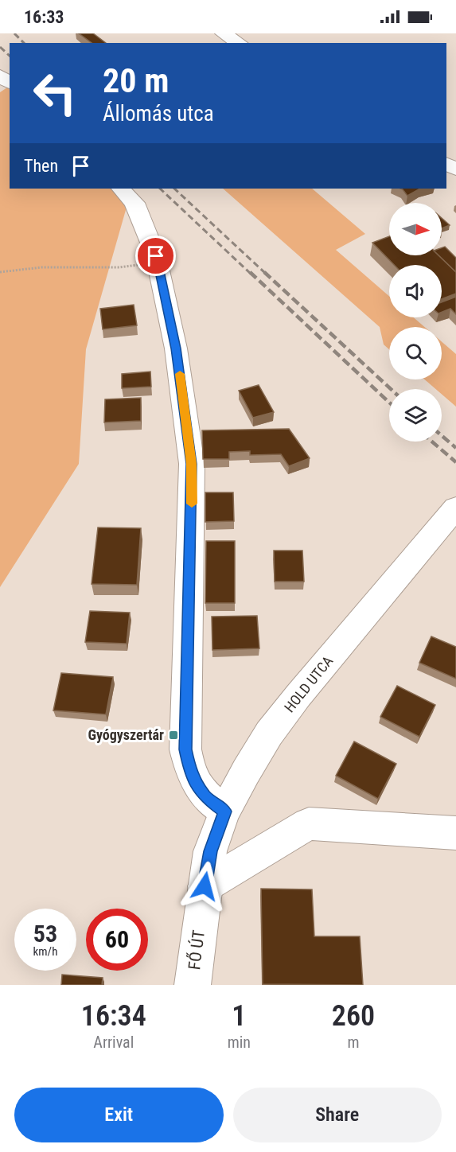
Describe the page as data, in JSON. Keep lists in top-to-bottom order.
{
  "streets": {
    "street": ["HOLD UTCA", "FŐ ÚT"]
  },
  "crossings": [
    ["HOLD UTCA", "FŐ ÚT"]
  ],
  "places": {
    "transit": ["Gyógyszertár"]
  },
  "north": "right",
  "page": {
    "status": "16:33",
    "turn": ["20 m", "Állomás utca"],
    "then": "Then",
    "speed": "53 km/h",
    "limit": "60",
    "eta": [
      "16:34",
      "Arrival",
      "1",
      "min",
      "260",
      "m"
    ],
    "buttons": ["Exit", "Share"]
  }
}
